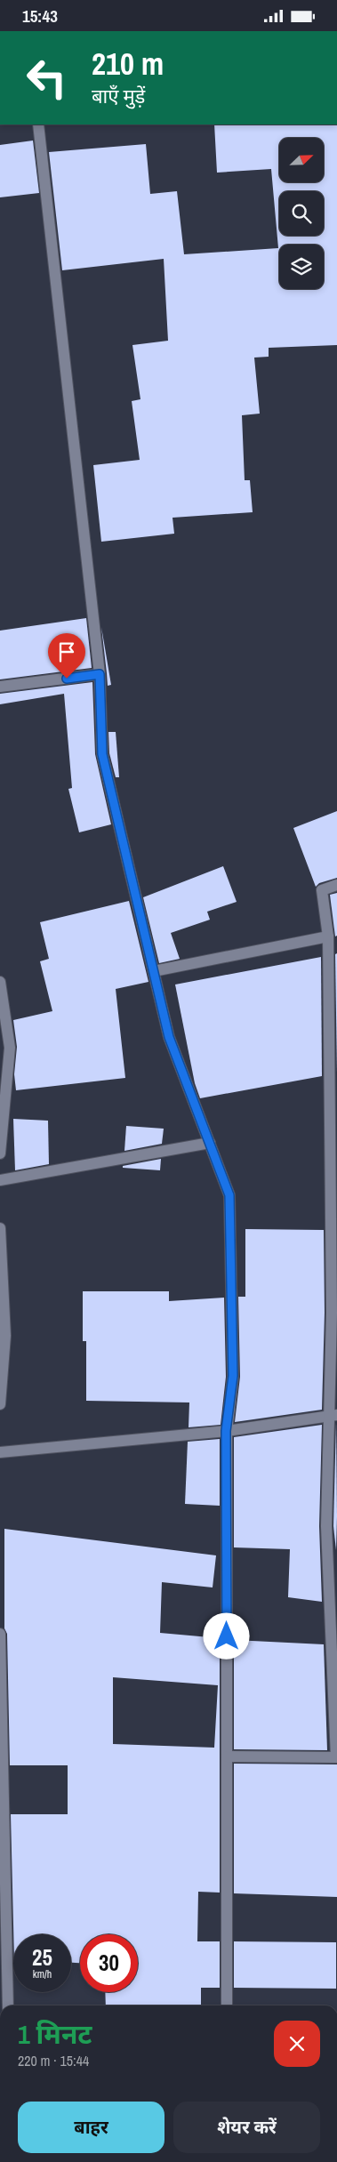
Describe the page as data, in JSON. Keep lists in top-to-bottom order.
{
  "north": "top right",
  "page": {
    "status": "15:43",
    "turn": ["210 m", "बाएँ मुड़ें"],
    "speed": "25 km/h",
    "limit": "30",
    "heading": ["1 मिनट", "220 m · 15:44"],
    "buttons": ["बाहर", "शेयर करें"]
  }
}
